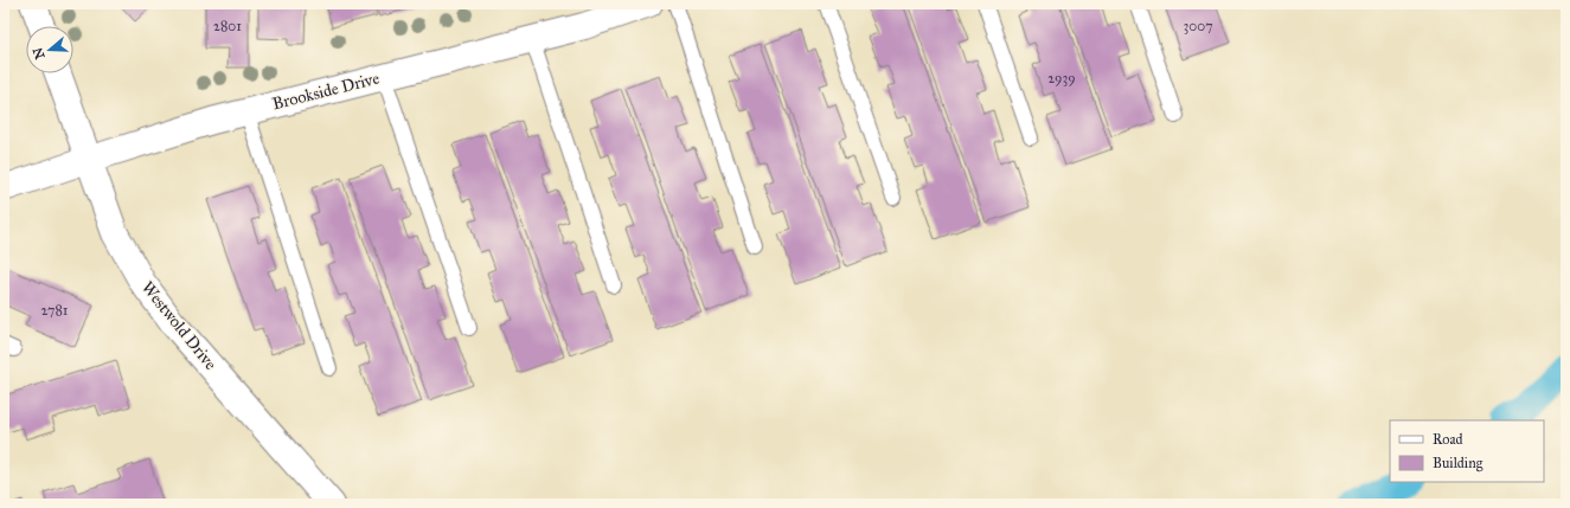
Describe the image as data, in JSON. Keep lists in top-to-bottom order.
{
  "streets": {
    "street": ["Brookside Drive", "Westwold Drive"]
  },
  "crossings": [
    ["Brookside Drive", "Westwold Drive"]
  ],
  "house_numbers": [
    "2801",
    "3007",
    "2939",
    "2781"
  ],
  "legend": ["Road", "Building"],
  "north": "left"
}
